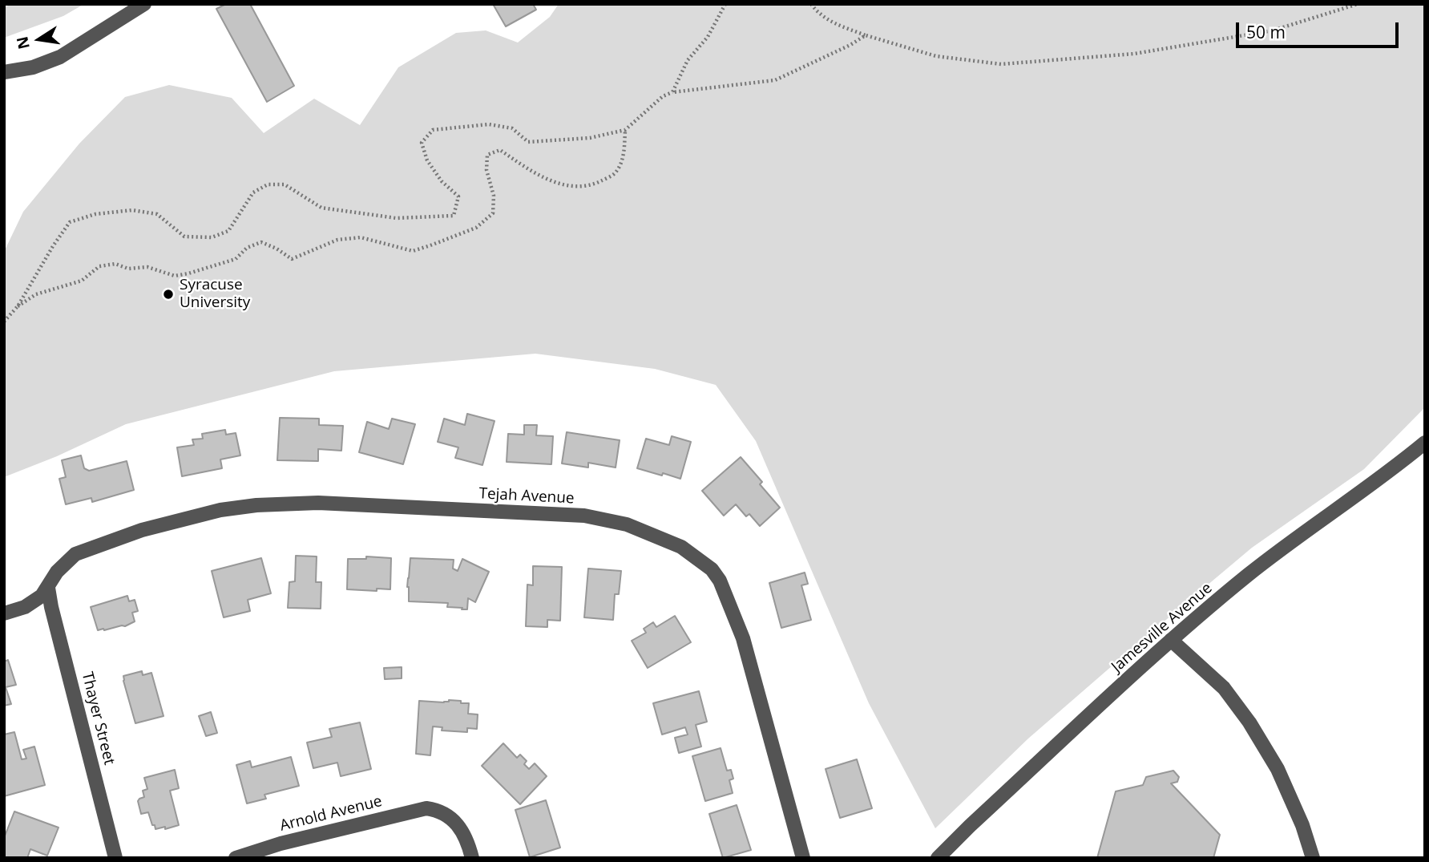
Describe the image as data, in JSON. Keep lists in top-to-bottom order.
{
  "streets": {
    "street": [
      "Tejah Avenue",
      "Jamesville Avenue",
      "Thayer Street",
      "Arnold Avenue"
    ]
  },
  "crossings": [
    ["Tejah Avenue", "Thayer Street"]
  ],
  "places": ["Syracuse University"],
  "scale_bar": "50 m",
  "north": "left"
}
